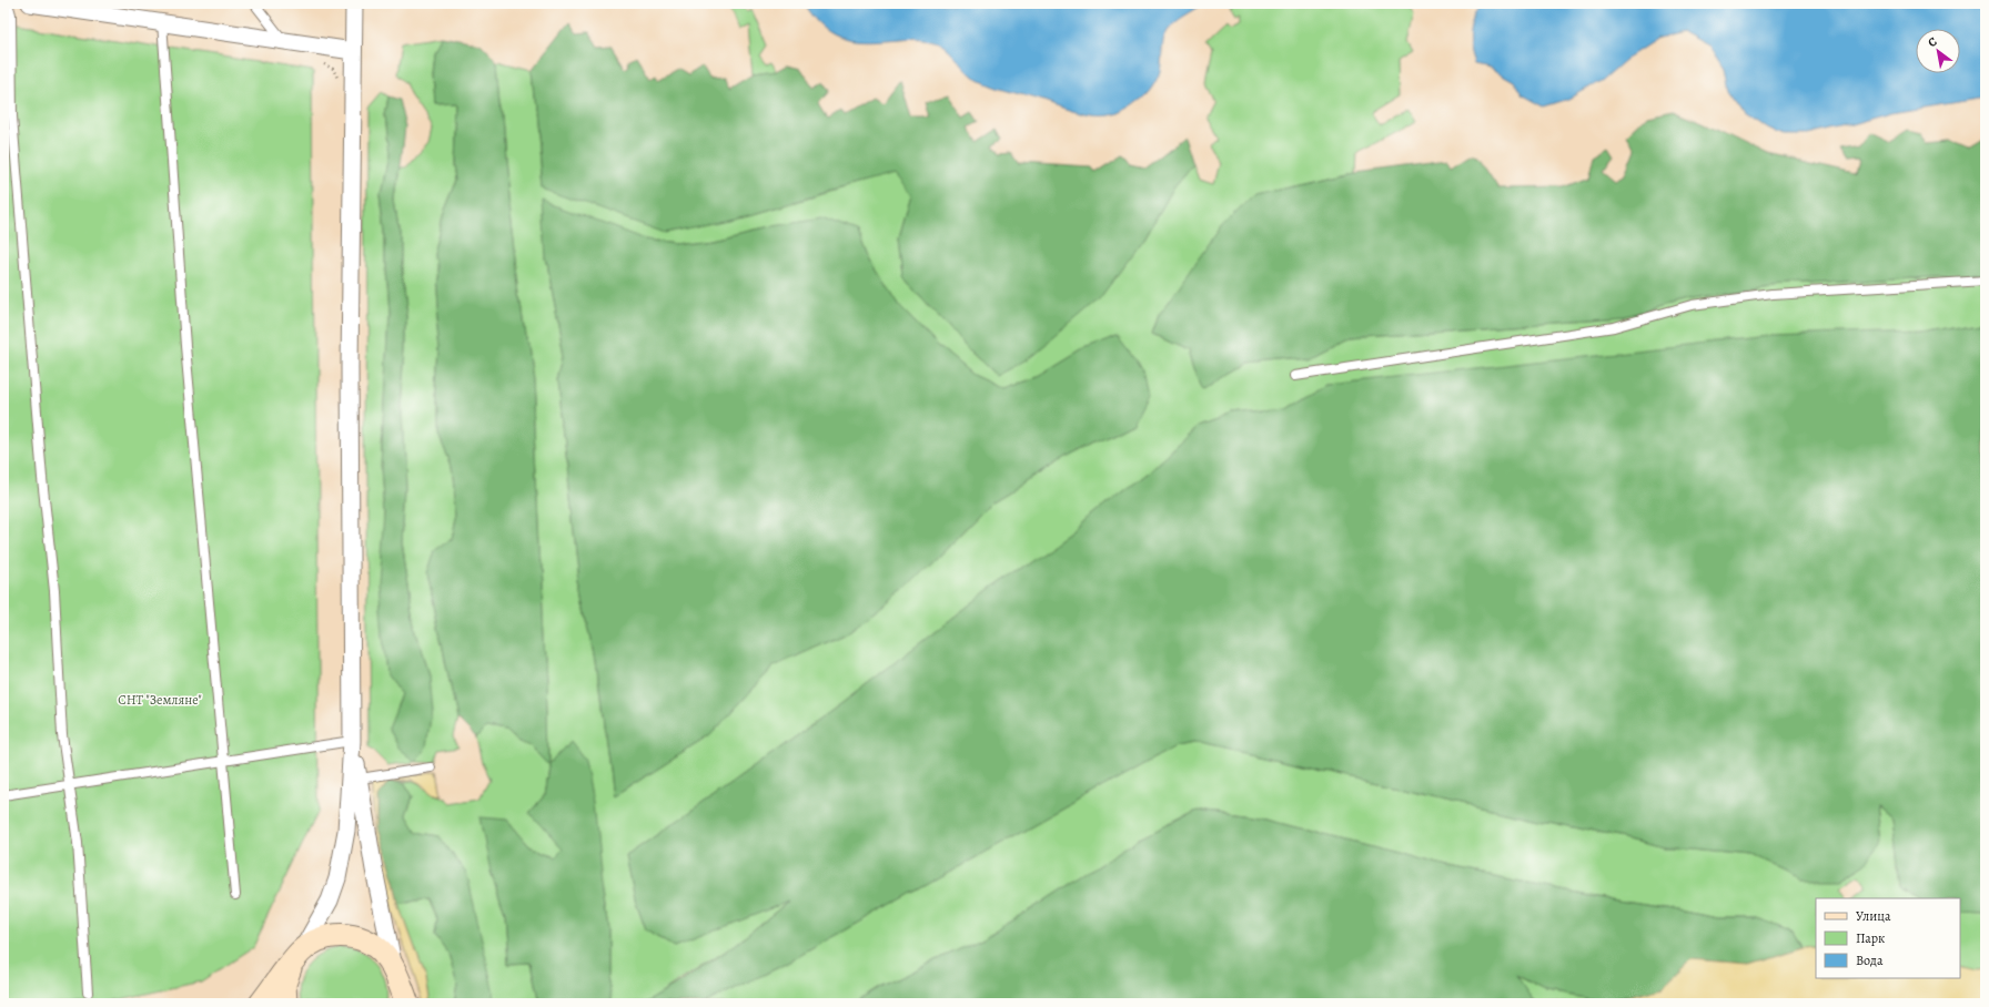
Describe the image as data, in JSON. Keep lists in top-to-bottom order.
{
  "parks": ["СНТ \"Земляне\""],
  "legend": ["Улица", "Парк", "Вода"],
  "north": "top left"
}
